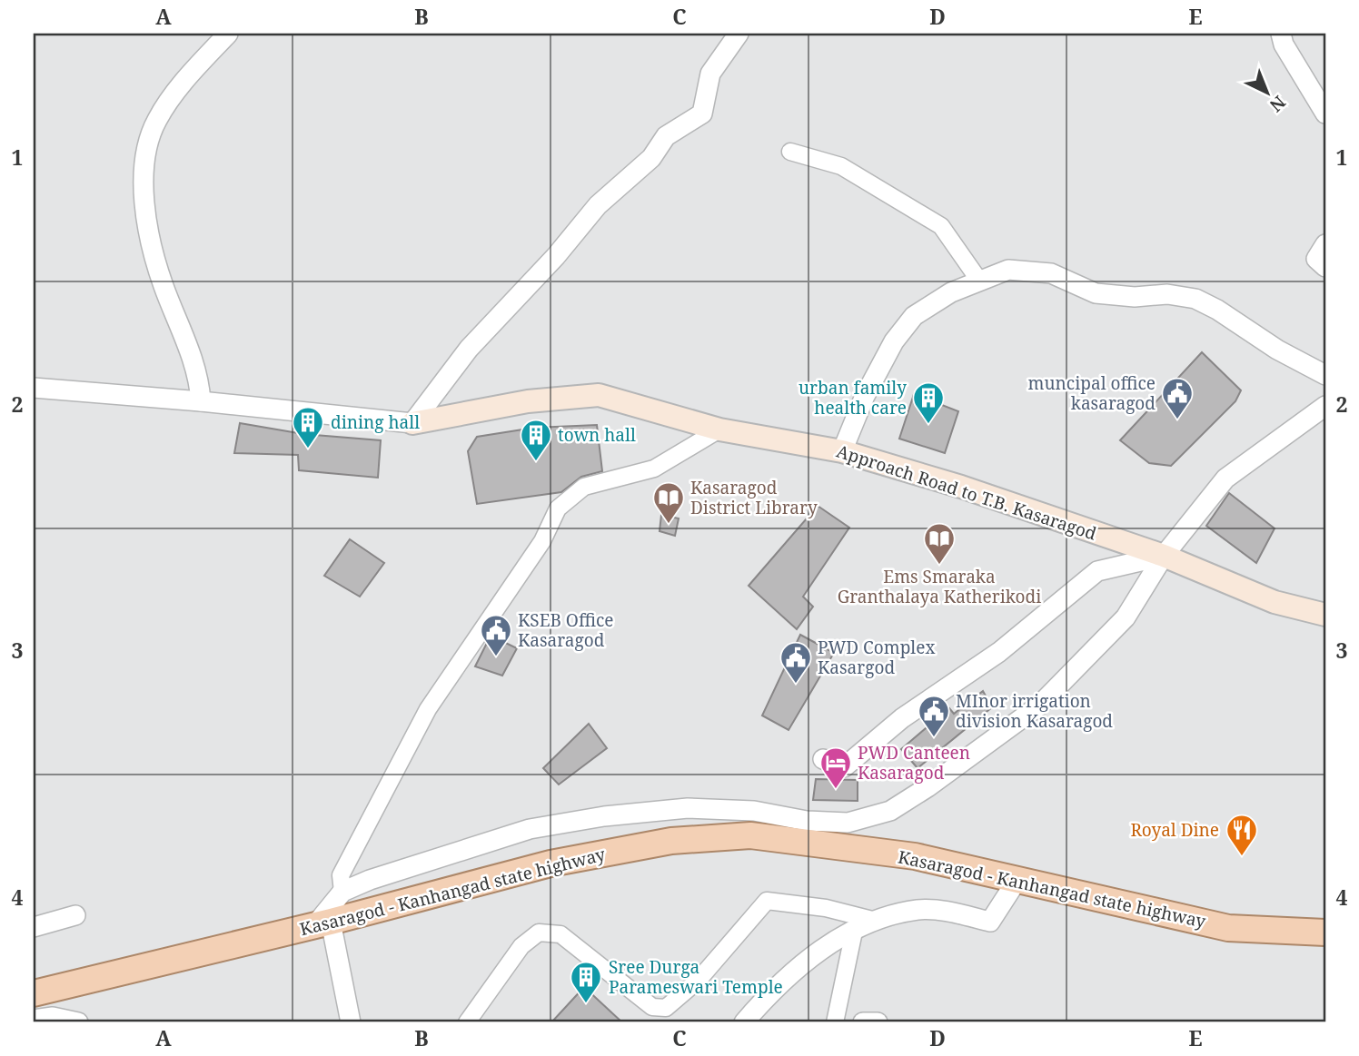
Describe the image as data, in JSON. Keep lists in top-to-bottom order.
{
  "streets": {
    "main road": ["Approach Road to T.B. Kasaragod", "Kasaragod - Kanhangad state highway"]
  },
  "places": {
    "public building": [
      "muncipal office kasaragod",
      "KSEB Office Kasaragod",
      "PWD Complex Kasargod",
      "MInor irrigation division Kasaragod"
    ],
    "building": [
      "urban family health care",
      "dining hall",
      "town hall",
      "Sree Durga Parameswari Temple"
    ],
    "library": ["Kasaragod District Library", "Ems Smaraka Granthalaya Katherikodi"],
    "hotel": ["PWD Canteen Kasaragod"],
    "restaurant": ["Royal Dine"]
  },
  "north": "bottom right",
  "grid": {
    "columns": [
      "A",
      "B",
      "C",
      "D",
      "E"
    ],
    "rows": [
      "1",
      "2",
      "3",
      "4"
    ]
  }
}
